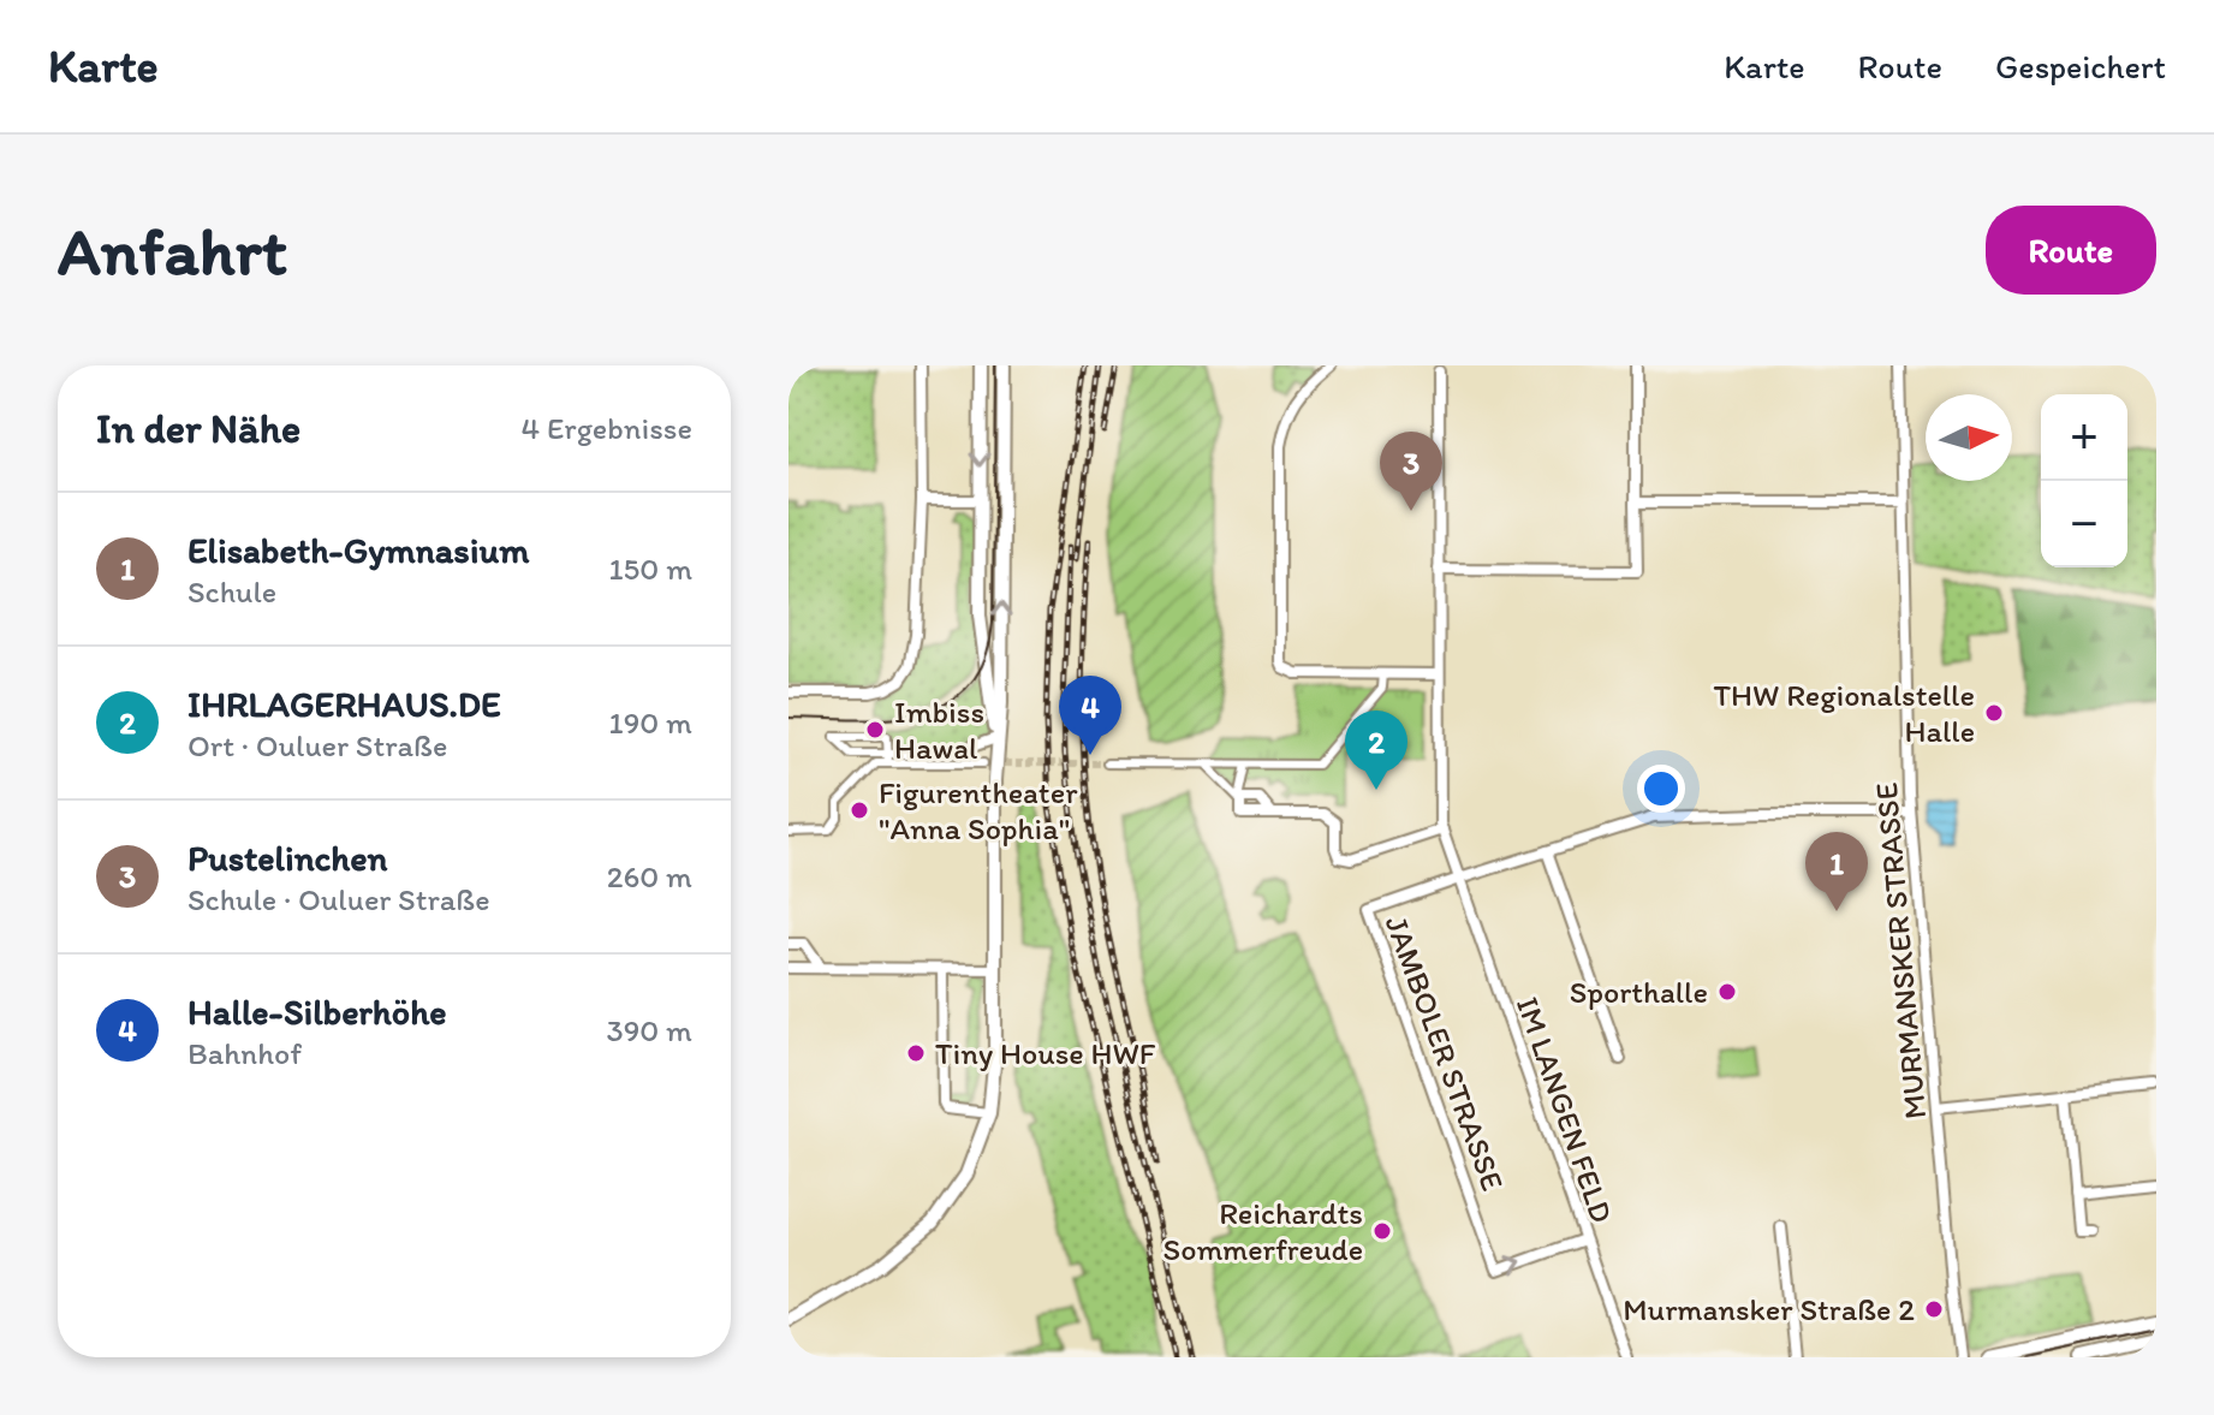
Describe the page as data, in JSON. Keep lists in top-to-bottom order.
{
  "streets": {
    "street": ["MURMANSKER STRASSE", "JAMBOLER STRASSE", "IM LANGEN FELD"]
  },
  "crossings": [
    ["MURMANSKER STRASSE", "JAMBOLER STRASSE"],
    ["JAMBOLER STRASSE", "IM LANGEN FELD"]
  ],
  "places": [
    "THW Regionalstelle Halle",
    "Imbiss Hawal",
    "Figurentheater \"Anna Sophia\"",
    "Sporthalle",
    "Tiny House HWF",
    "Reichardts Sommerfreude",
    "Murmansker Straße 2"
  ],
  "north": "right",
  "page": {
    "header": "Karte",
    "nav": ["Karte", "Route", "Gespeichert"],
    "buttons": "Route",
    "title": "Anfahrt",
    "heading": ["In der Nähe", "4 Ergebnisse"],
    "map_buttons": ["+", "−"],
    "pins": [
      "3",
      "4",
      "2",
      "1"
    ],
    "list": [
      {
        "mark": "1",
        "name": "Elisabeth-Gymnasium",
        "note": "Schule",
        "value": "150 m"
      },
      {
        "mark": "2",
        "name": "IHRLAGERHAUS.DE",
        "note": "Ort · Ouluer Straße",
        "value": "190 m"
      },
      {
        "mark": "3",
        "name": "Pustelinchen",
        "note": "Schule · Ouluer Straße",
        "value": "260 m"
      },
      {
        "mark": "4",
        "name": "Halle-Silberhöhe",
        "note": "Bahnhof",
        "value": "390 m"
      }
    ]
  }
}
